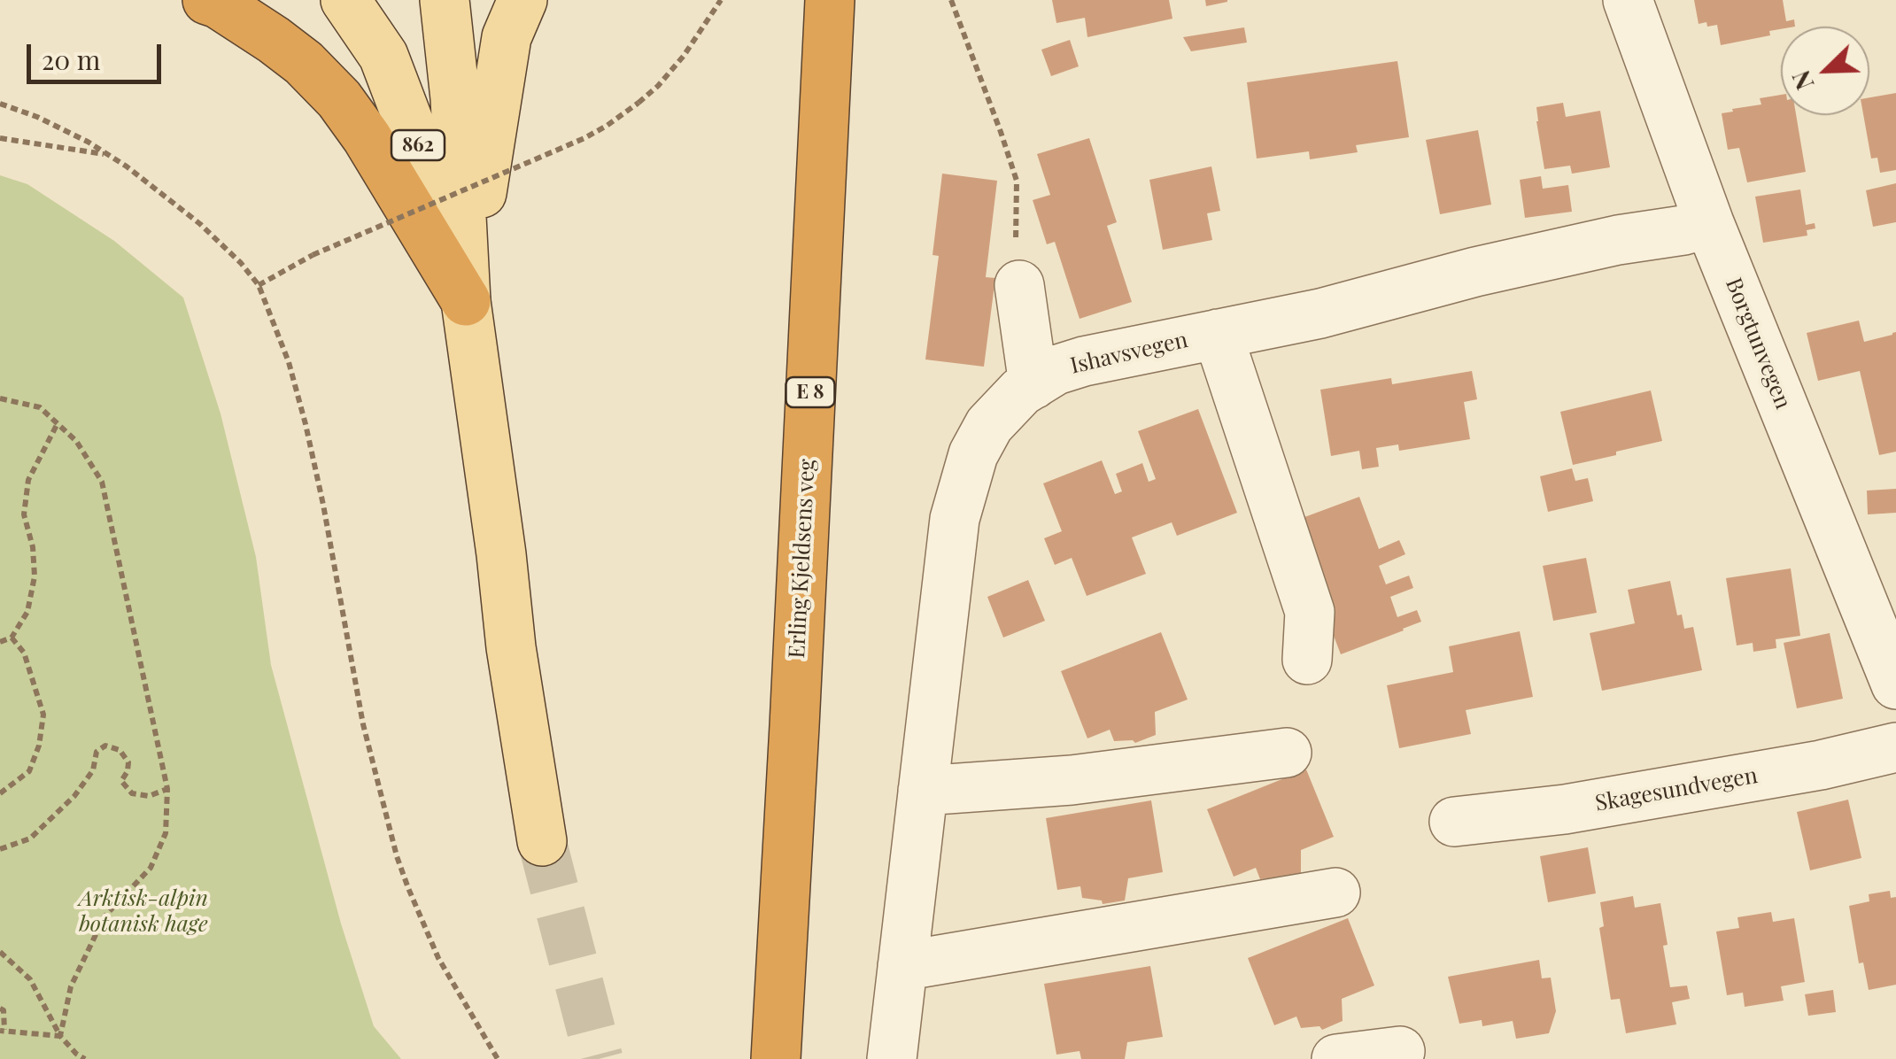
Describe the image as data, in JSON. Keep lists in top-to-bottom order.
{
  "streets": {
    "highway": ["E 8", "Erling Kjeldsens veg"],
    "main road": ["862"],
    "street": ["Borgtunvegen", "Ishavsvegen", "Skagesundvegen"]
  },
  "crossings": [
    ["Borgtunvegen", "Ishavsvegen"]
  ],
  "parks": ["Arktisk-alpin botanisk hage"],
  "scale_bar": "20 m",
  "north": "bottom left"
}
